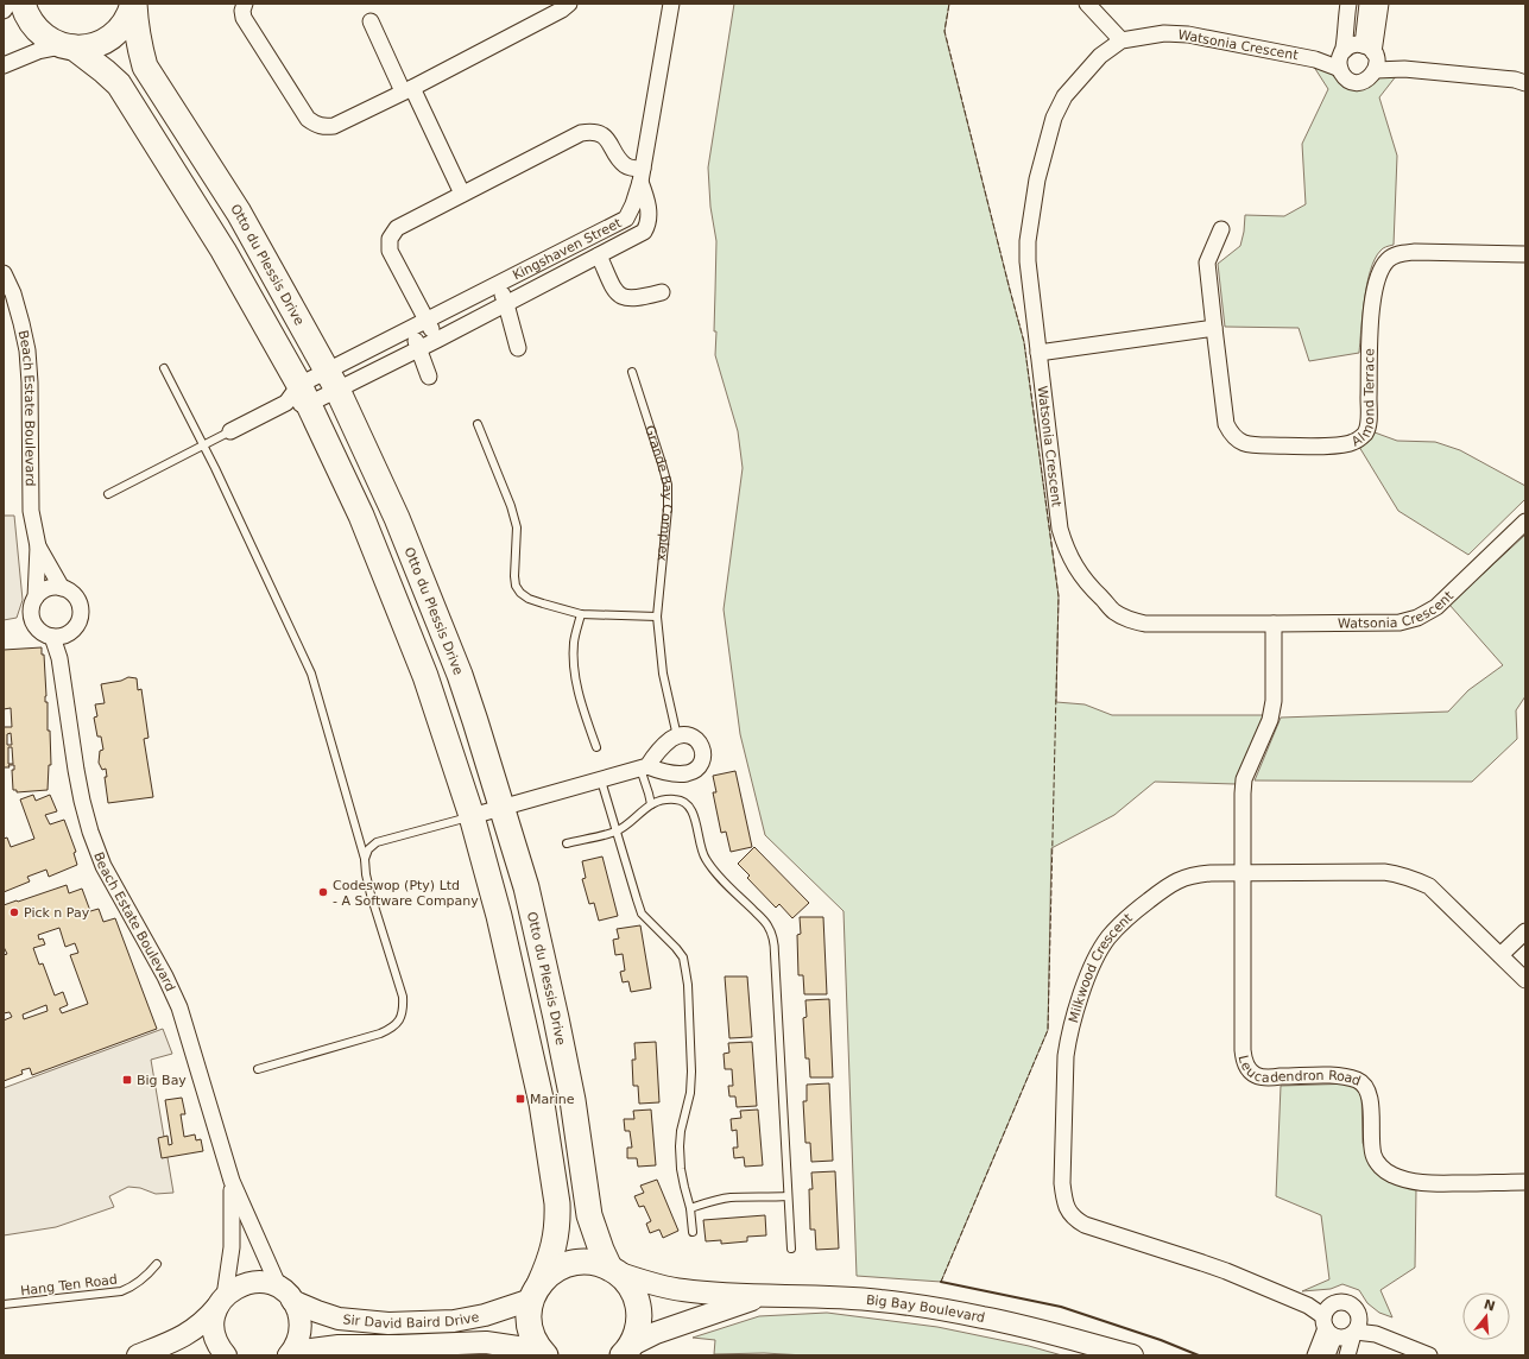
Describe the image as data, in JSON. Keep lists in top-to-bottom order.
{
  "streets": {
    "main road": ["Otto du Plessis Drive"],
    "street": [
      "Watsonia Crescent",
      "Kingshaven Street",
      "Almond Terrace",
      "Beach Estate Boulevard",
      "Milkwood Crescent",
      "Leucadendron Road",
      "Big Bay Boulevard",
      "Sir David Baird Drive"
    ],
    "lane": ["Grande Bay Complex", "Hang Ten Road"]
  },
  "crossings": [
    ["Kingshaven Street", "Otto du Plessis Drive"],
    ["Otto du Plessis Drive", "Big Bay Boulevard"],
    ["Beach Estate Boulevard", "Sir David Baird Drive"],
    ["Milkwood Crescent", "Leucadendron Road"]
  ],
  "places": {
    "other": ["Codeswop (Pty) Ltd - A Software Company", "Pick n Pay"],
    "transit": ["Big Bay", "Marine"]
  },
  "north": "top"
}
